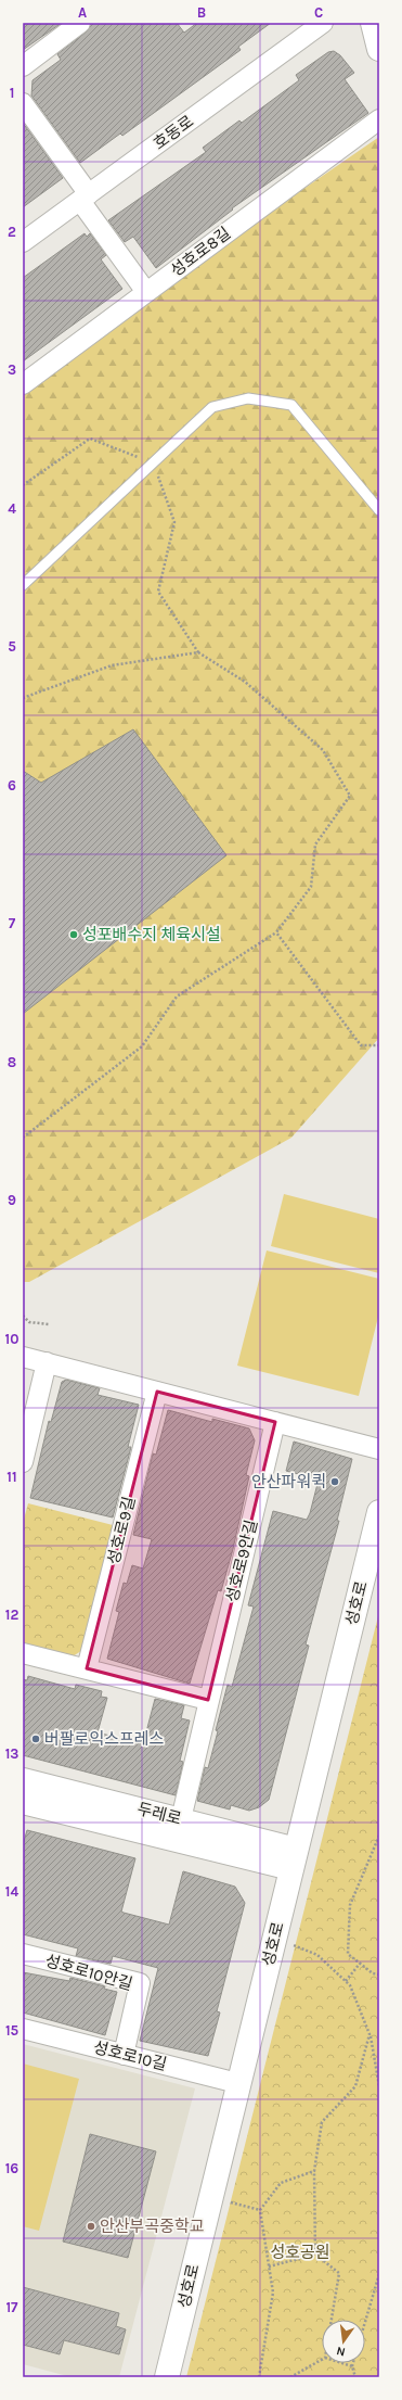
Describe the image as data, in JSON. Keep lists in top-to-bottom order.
{
  "streets": {
    "street": [
      "호동로",
      "성호로8길",
      "성호로9길",
      "성호로9안길",
      "성호로",
      "두레로",
      "성호로10안길",
      "성호로10길"
    ]
  },
  "crossings": [
    ["성호로9안길", "두레로"],
    ["성호로", "두레로"],
    ["성호로", "성호로10길"],
    ["성호로10안길", "성호로10길"]
  ],
  "parks": ["성호공원"],
  "places": [
    "성포배수지 체육시설",
    "안산파워퀵",
    "버팔로익스프레스",
    "안산부곡중학교"
  ],
  "north": "bottom",
  "grid": {
    "columns": ["A", "B", "C"],
    "rows": [
      "1",
      "2",
      "3",
      "4",
      "5",
      "6",
      "7",
      "8",
      "9",
      "10",
      "11",
      "12",
      "13",
      "14",
      "15",
      "16",
      "17"
    ]
  }
}
